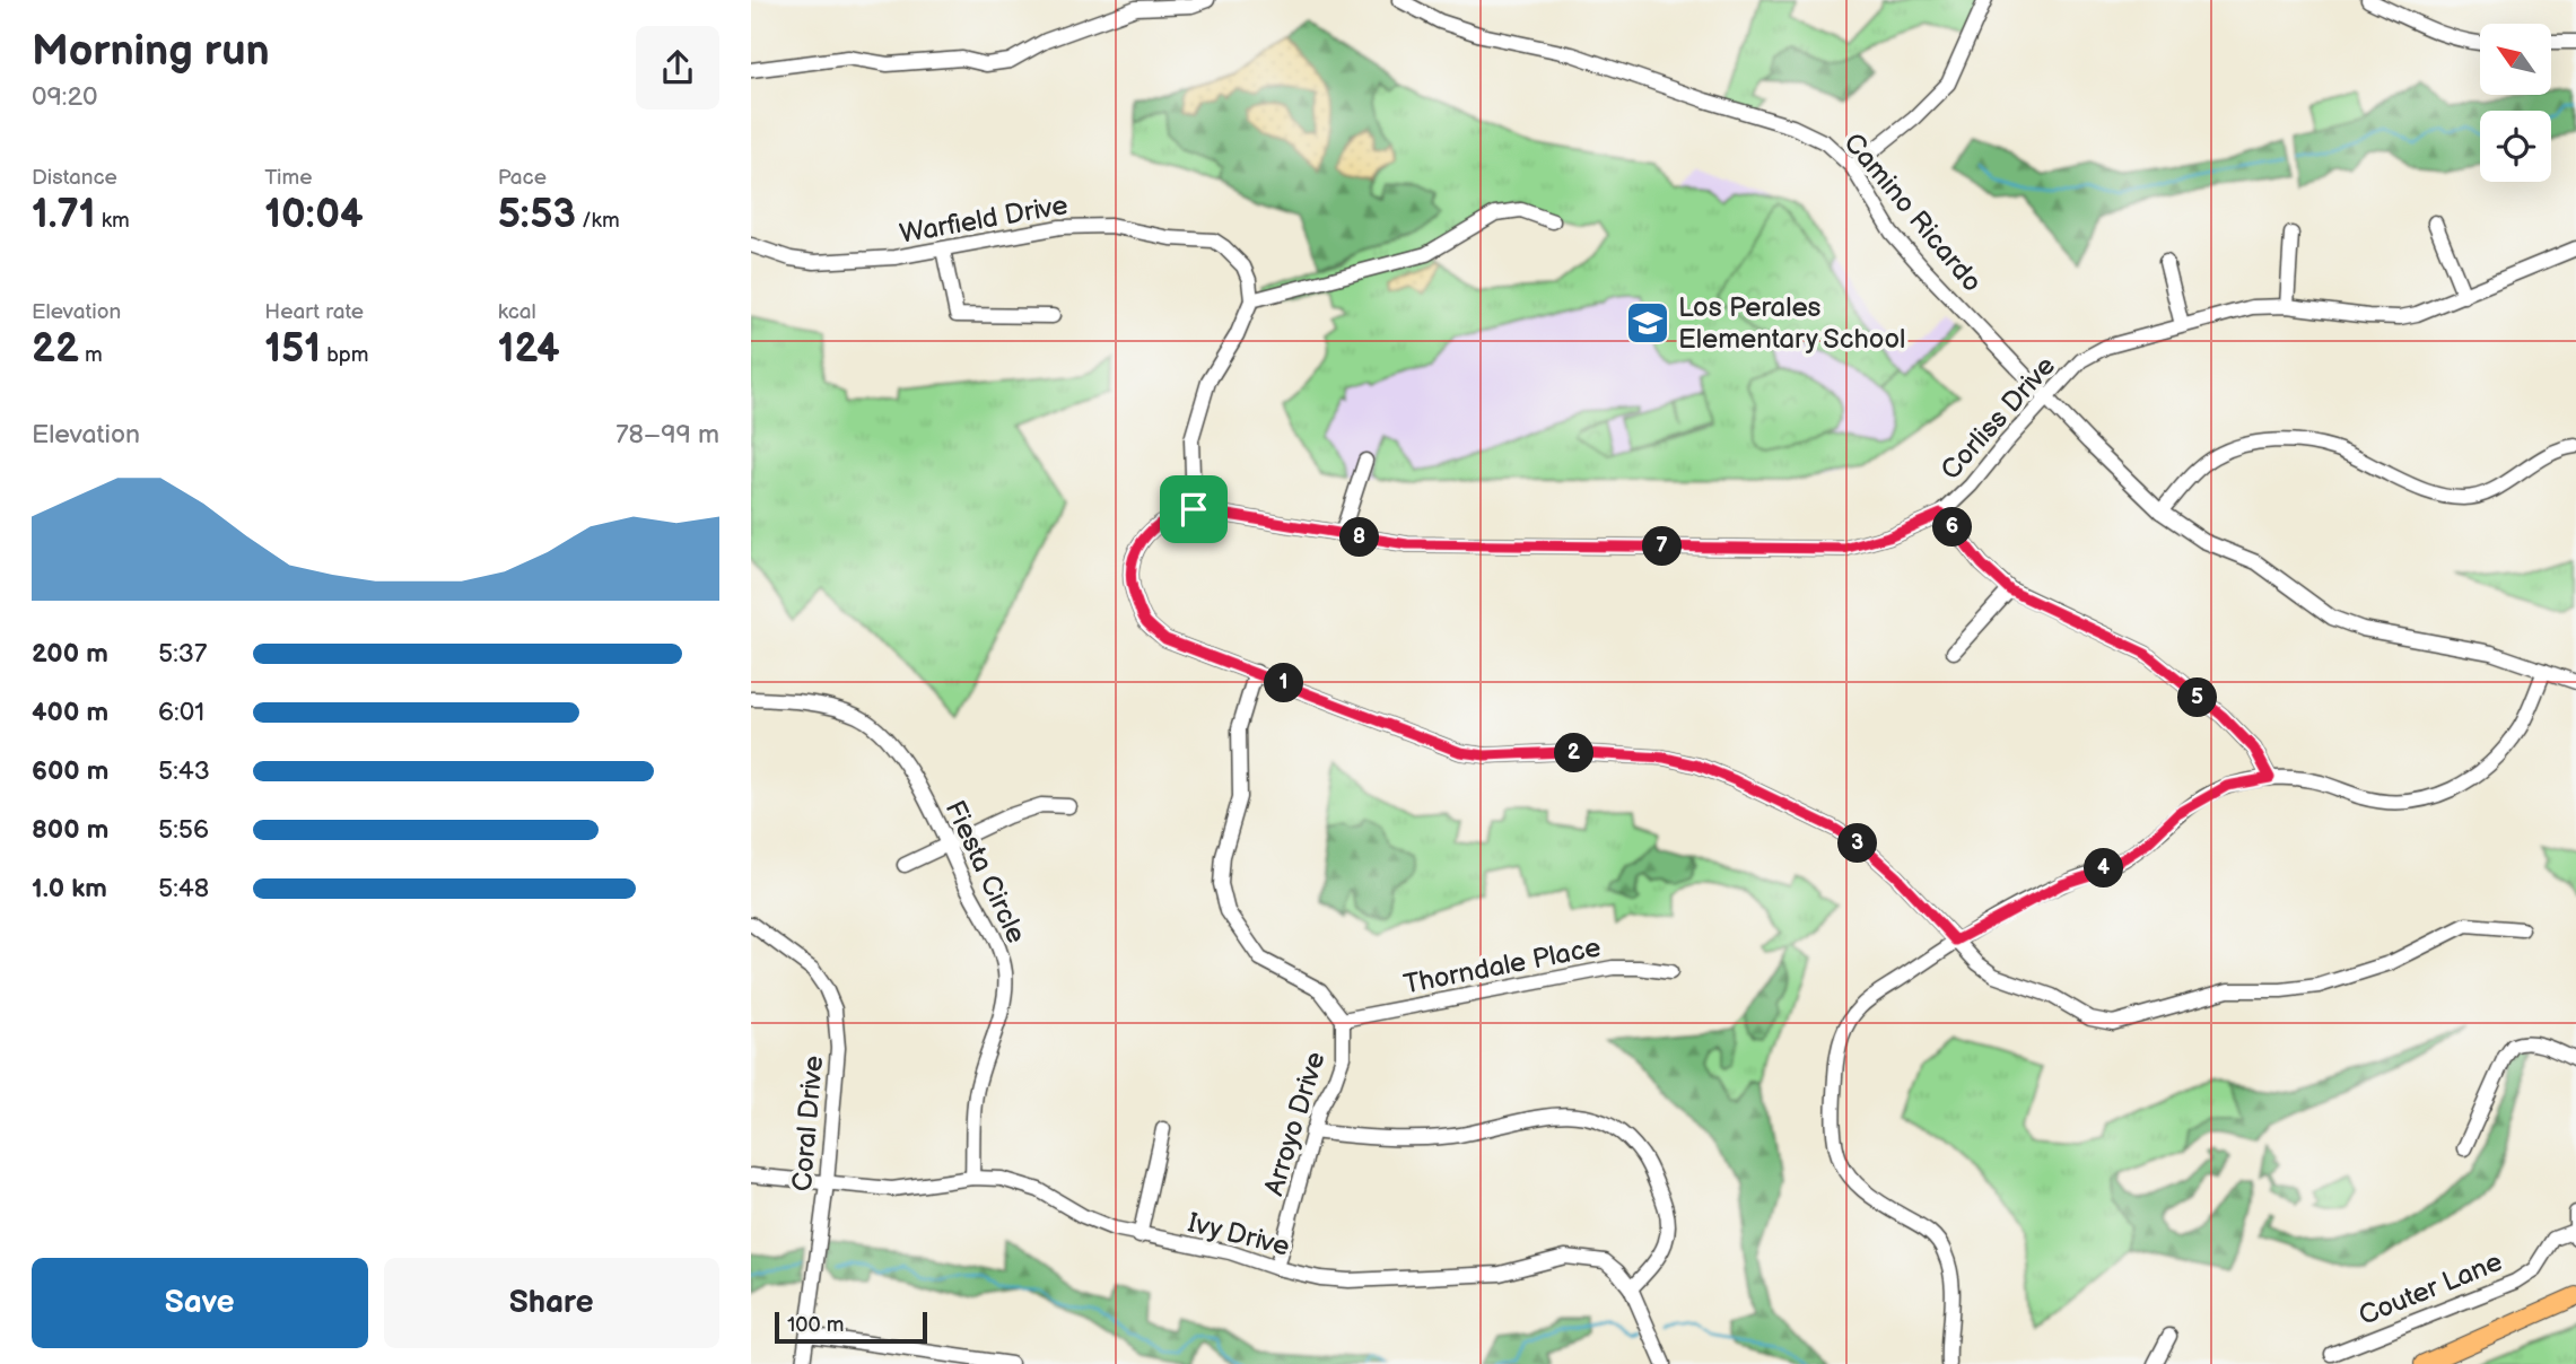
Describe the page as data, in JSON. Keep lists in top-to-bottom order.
{
  "streets": {
    "street": [
      "Camino Ricardo",
      "Warfield Drive",
      "Corliss Drive",
      "Fiesta Circle",
      "Thorndale Place",
      "Coral Drive",
      "Arroyo Drive",
      "Ivy Drive",
      "Couter Lane"
    ]
  },
  "crossings": [
    ["Camino Ricardo", "Corliss Drive"],
    ["Fiesta Circle", "Ivy Drive"],
    ["Thorndale Place", "Arroyo Drive"],
    ["Coral Drive", "Ivy Drive"],
    ["Arroyo Drive", "Ivy Drive"]
  ],
  "places": {
    "school or university": ["Los Perales Elementary School"]
  },
  "scale_bar": "100 m",
  "north": "top left",
  "page": {
    "heading": ["Morning run", "09:20"],
    "stats": [
      ["Distance", "1.71 km"],
      ["Time", "10:04"],
      ["Pace", "5:53 /km"],
      ["Elevation", "22 m"],
      ["Heart rate", "151 bpm"],
      ["kcal", "124"]
    ],
    "chart": ["Elevation", "78–99 m"],
    "pins": [
      "6",
      "8",
      "7",
      "1",
      "5",
      "2",
      "3",
      "4"
    ],
    "list": [
      {
        "name": "200 m",
        "note": "5:37"
      },
      {
        "name": "400 m",
        "note": "6:01"
      },
      {
        "name": "600 m",
        "note": "5:43"
      },
      {
        "name": "800 m",
        "note": "5:56"
      },
      {
        "name": "1.0 km",
        "note": "5:48"
      }
    ],
    "buttons": ["Save", "Share"],
    "scale": "100 m"
  }
}
